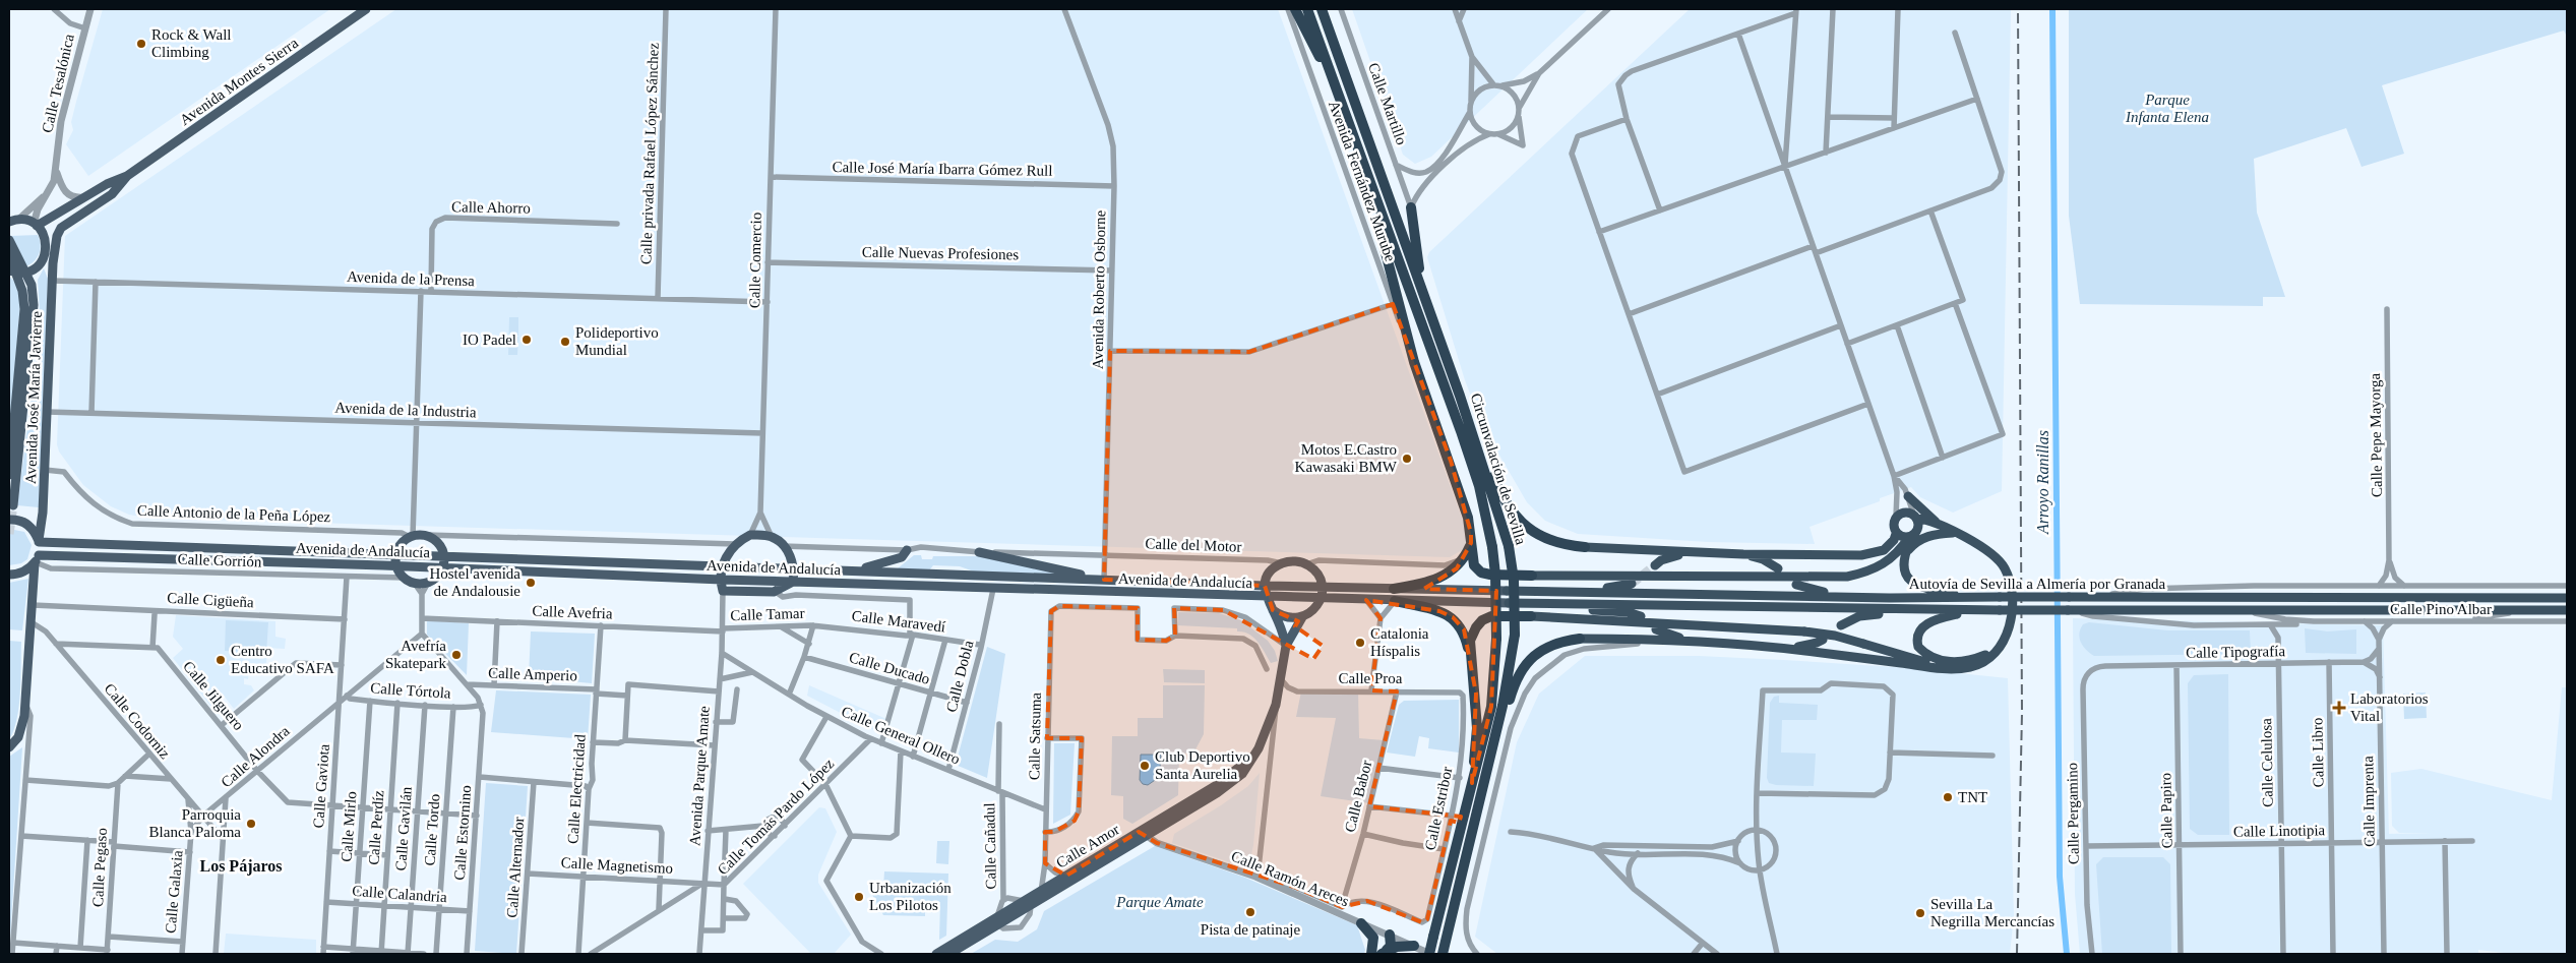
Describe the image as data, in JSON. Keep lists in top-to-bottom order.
{
  "streets": {
    "highway": ["Circunvalación de Sevilla", "Autovía de Sevilla a Almería por Granada"],
    "main road": [
      "Avenida Montes Sierra",
      "Avenida José María Javierre",
      "Avenida de Andalucía",
      "Calle Amor"
    ],
    "street": [
      "Calle Tesalónica",
      "Calle Martillo",
      "Calle privada Rafael López Sánchez",
      "Calle José María Ibarra Gómez Rull",
      "Avenida Fernández Murube",
      "Calle Ahorro",
      "Calle Nuevas Profesiones",
      "Calle Comercio",
      "Avenida de la Prensa",
      "Avenida Roberto Osborne",
      "Avenida de la Industria",
      "Calle Pepe Mayorga",
      "Calle Antonio de la Peña López",
      "Calle del Motor",
      "Calle Gorrión",
      "Calle Cigüeña",
      "Calle Pino Albar",
      "Calle Avefria",
      "Calle Tamar",
      "Calle Maravedí",
      "Calle Tipografía",
      "Calle Ducado",
      "Calle Amperio",
      "Calle Dobla",
      "Calle Proa",
      "Calle Tórtola",
      "Calle Jilguero",
      "Calle Codorniz",
      "Calle General Ollero",
      "Calle Satsuma",
      "Calle Libro",
      "Calle Alondra",
      "Calle Celulosa",
      "Avenida Parque Amate",
      "Calle Gaviota",
      "Calle Electricidad",
      "Calle Babor",
      "Calle Imprenta",
      "Calle Estribor",
      "Calle Papiro",
      "Calle Pergamino",
      "Calle Tomás Pardo López",
      "Calle Mirlo",
      "Calle Perdíz",
      "Calle Gavilán",
      "Calle Tordo",
      "Calle Linotipia",
      "Calle Estornino",
      "Calle Cañadul",
      "Calle Magnetismo",
      "Calle Pegaso",
      "Calle Alternador",
      "Calle Ramón Areces",
      "Calle Galaxia",
      "Calle Calandria"
    ]
  },
  "crossings": [
    ["Avenida Montes Sierra", "Calle Tesalónica"],
    ["Avenida Montes Sierra", "Avenida José María Javierre"],
    ["Calle Tesalónica", "Avenida José María Javierre"],
    ["Calle privada Rafael López Sánchez", "Avenida de la Prensa"],
    ["Calle José María Ibarra Gómez Rull", "Calle Comercio"],
    ["Calle José María Ibarra Gómez Rull", "Avenida Roberto Osborne"],
    ["Calle Ahorro", "Avenida de la Prensa"],
    ["Calle Nuevas Profesiones", "Calle Comercio"],
    ["Calle Nuevas Profesiones", "Avenida Roberto Osborne"],
    ["Calle Comercio", "Avenida de la Prensa"],
    ["Calle Comercio", "Avenida de la Industria"],
    ["Avenida de la Prensa", "Avenida José María Javierre"],
    ["Avenida Roberto Osborne", "Calle del Motor"],
    ["Avenida Roberto Osborne", "Avenida de Andalucía"],
    ["Avenida José María Javierre", "Avenida de la Industria"],
    ["Avenida José María Javierre", "Calle Antonio de la Peña López"],
    ["Avenida José María Javierre", "Avenida de Andalucía"],
    ["Avenida José María Javierre", "Calle Gorrión"],
    ["Avenida José María Javierre", "Calle Cigüeña"],
    ["Avenida José María Javierre", "Calle Codorniz"],
    ["Circunvalación de Sevilla", "Calle Ramón Areces"],
    ["Avenida de Andalucía", "Calle Gorrión"],
    ["Avenida de Andalucía", "Autovía de Sevilla a Almería por Granada"],
    ["Avenida de Andalucía", "Calle Dobla"],
    ["Avenida de Andalucía", "Calle Proa"],
    ["Avenida de Andalucía", "Calle Amor"],
    ["Calle Cigüeña", "Calle Gaviota"],
    ["Calle Avefria", "Calle Tamar"],
    ["Calle Avefria", "Avenida Parque Amate"],
    ["Calle Avefria", "Calle Electricidad"],
    ["Calle Tamar", "Calle Maravedí"],
    ["Calle Tamar", "Avenida Parque Amate"],
    ["Calle Maravedí", "Calle Dobla"],
    ["Calle Tipografía", "Calle Libro"],
    ["Calle Tipografía", "Calle Celulosa"],
    ["Calle Tipografía", "Calle Papiro"],
    ["Calle Tipografía", "Calle Pergamino"],
    ["Calle Ducado", "Calle Dobla"],
    ["Calle Amperio", "Calle Electricidad"],
    ["Calle Amperio", "Calle Estornino"],
    ["Calle Dobla", "Calle General Ollero"],
    ["Calle Proa", "Calle Babor"],
    ["Calle Proa", "Calle Estribor"],
    ["Calle Proa", "Calle Amor"],
    ["Calle Tórtola", "Calle Alondra"],
    ["Calle Tórtola", "Calle Mirlo"],
    ["Calle Tórtola", "Calle Perdíz"],
    ["Calle Tórtola", "Calle Gavilán"],
    ["Calle Tórtola", "Calle Tordo"],
    ["Calle Tórtola", "Calle Estornino"],
    ["Calle Jilguero", "Calle Alondra"],
    ["Calle Jilguero", "Calle Gaviota"],
    ["Calle Jilguero", "Calle Mirlo"],
    ["Calle Jilguero", "Calle Perdíz"],
    ["Calle Jilguero", "Calle Gavilán"],
    ["Calle Jilguero", "Calle Tordo"],
    ["Calle Jilguero", "Calle Estornino"],
    ["Calle Codorniz", "Calle Alondra"],
    ["Calle Codorniz", "Calle Galaxia"],
    ["Calle General Ollero", "Calle Satsuma"],
    ["Calle General Ollero", "Avenida Parque Amate"],
    ["Calle General Ollero", "Calle Tomás Pardo López"],
    ["Calle General Ollero", "Calle Cañadul"],
    ["Calle Satsuma", "Calle Amor"],
    ["Calle Libro", "Calle Linotipia"],
    ["Calle Alondra", "Calle Gaviota"],
    ["Calle Alondra", "Calle Estornino"],
    ["Calle Alondra", "Calle Galaxia"],
    ["Calle Celulosa", "Calle Linotipia"],
    ["Avenida Parque Amate", "Calle Magnetismo"],
    ["Calle Gaviota", "Calle Calandria"],
    ["Calle Electricidad", "Calle Magnetismo"],
    ["Calle Babor", "Calle Estribor"],
    ["Calle Imprenta", "Calle Linotipia"],
    ["Calle Papiro", "Calle Linotipia"],
    ["Calle Pergamino", "Calle Linotipia"],
    ["Calle Tomás Pardo López", "Calle Magnetismo"],
    ["Calle Mirlo", "Calle Calandria"],
    ["Calle Perdíz", "Calle Calandria"],
    ["Calle Gavilán", "Calle Calandria"],
    ["Calle Tordo", "Calle Calandria"],
    ["Calle Estornino", "Calle Calandria"],
    ["Calle Amor", "Calle Ramón Areces"],
    ["Calle Magnetismo", "Calle Alternador"]
  ],
  "districts": ["Los Pájaros"],
  "water": ["Arroyo Ranillas"],
  "parks": ["Parque Infanta Elena", "Parque Amate"],
  "places": {
    "other": [
      "Rock & Wall Climbing",
      "IO Padel",
      "Polideportivo Mundial",
      "Motos E.Castro Kawasaki BMW",
      "Hostel avenida de Andalousie",
      "Catalonia Híspalis",
      "Avefría Skatepark",
      "Centro Educativo SAFA",
      "Club Deportivo Santa Aurelia",
      "TNT",
      "Parroquia Blanca Paloma",
      "Urbanización Los Pilotos",
      "Pista de patinaje",
      "Sevilla La Negrilla Mercancías"
    ],
    "health": ["Laboratorios Vital"]
  }
}
